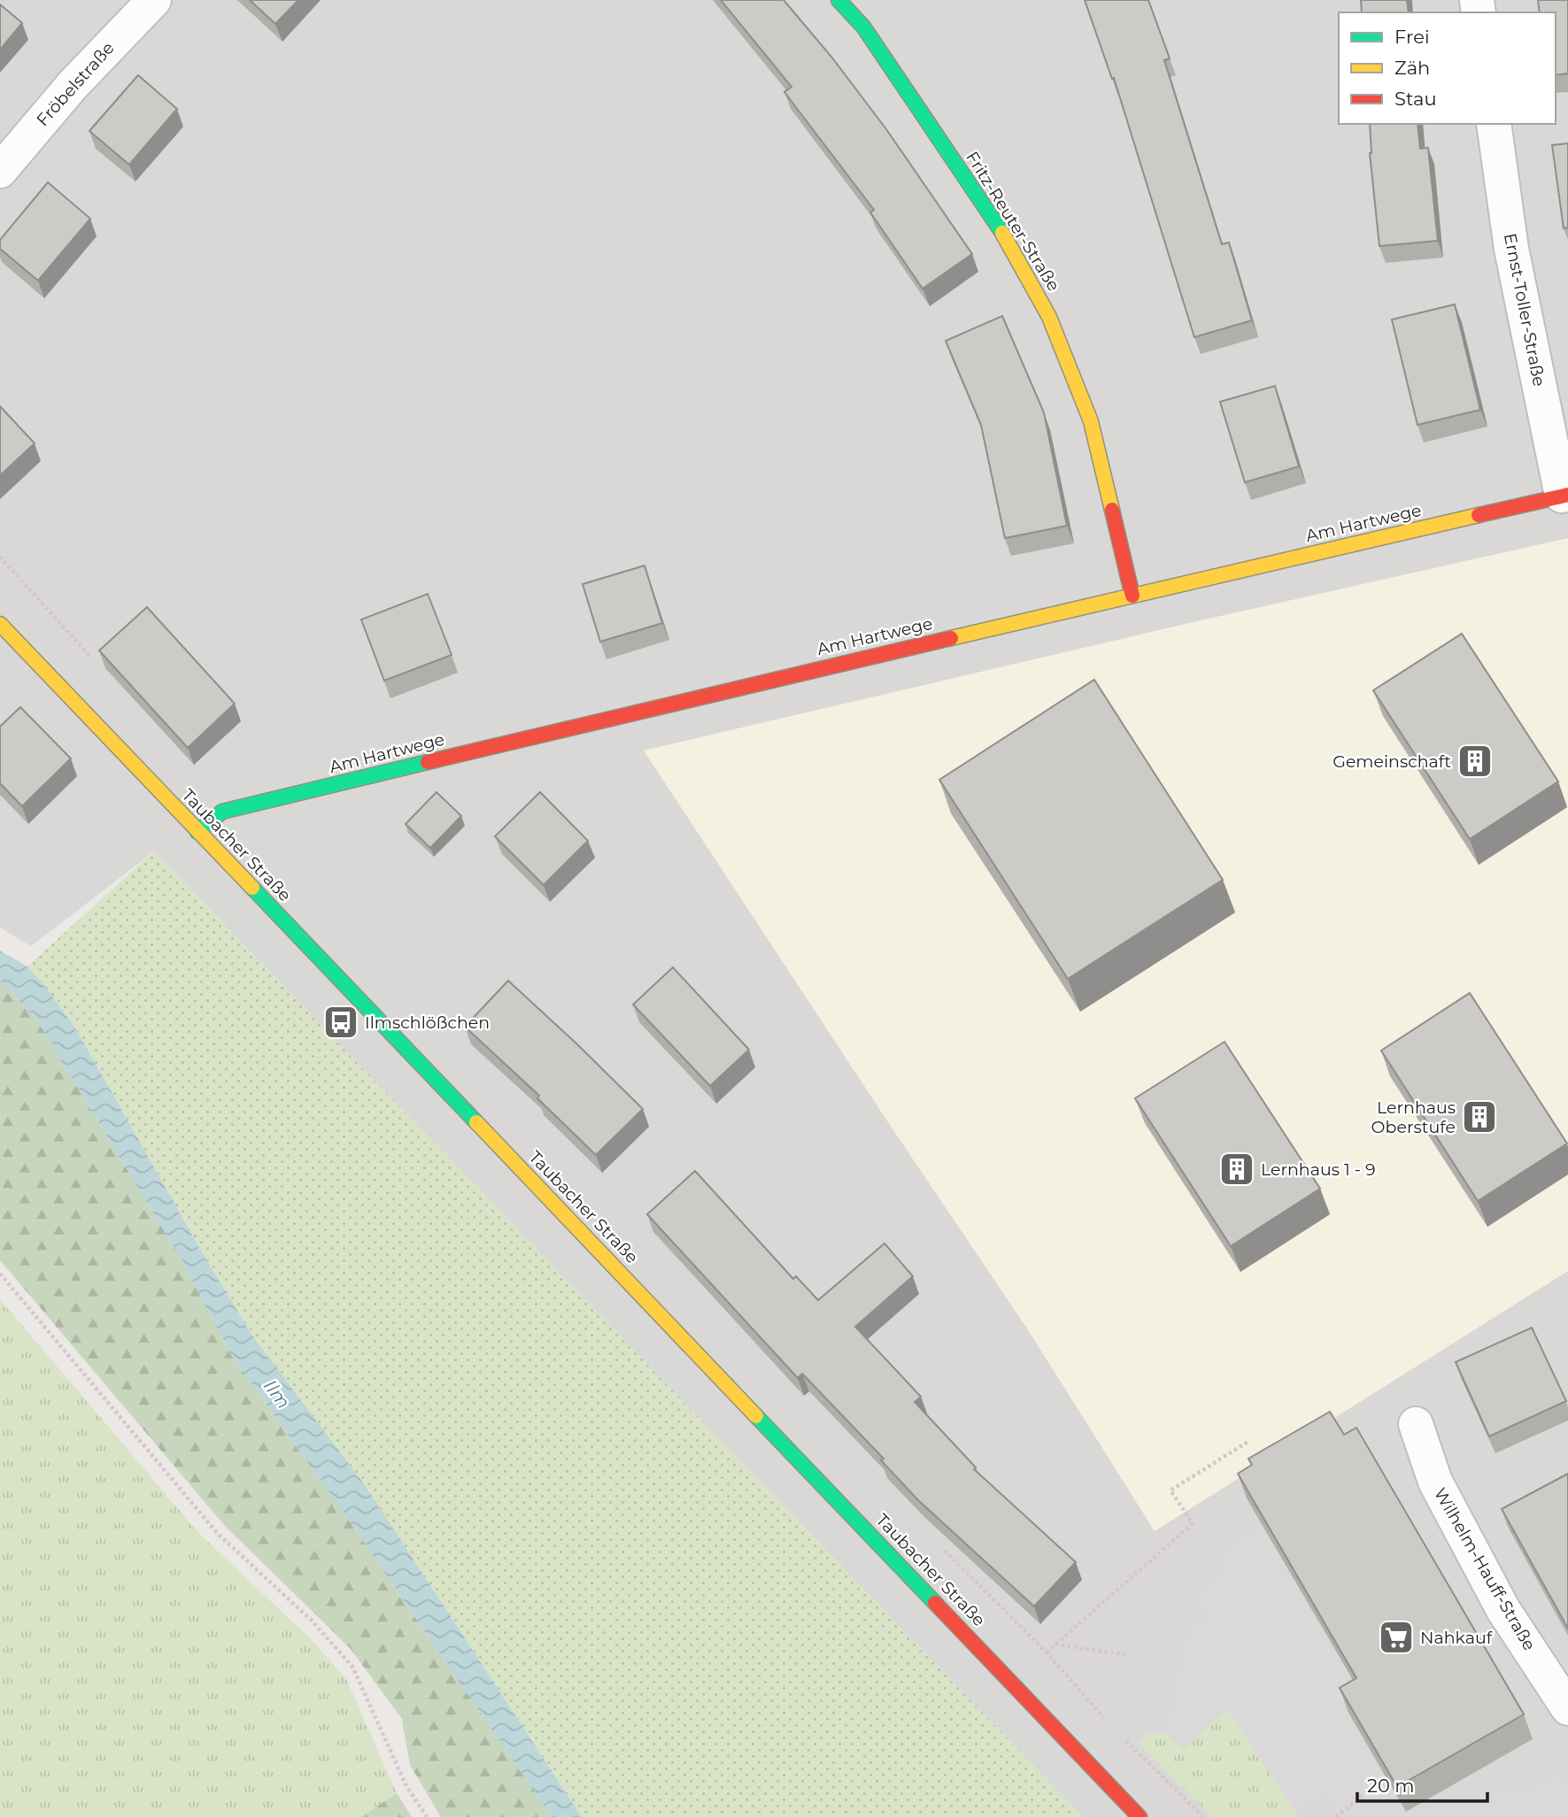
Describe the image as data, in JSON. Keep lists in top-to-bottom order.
{
  "streets": {
    "street": [
      "Fröbelstraße",
      "Fritz-Reuter-Straße",
      "Ernst-Toller-Straße",
      "Am Hartwege",
      "Taubacher Straße",
      "Wilhelm-Hauff-Straße"
    ]
  },
  "crossings": [
    ["Fritz-Reuter-Straße", "Am Hartwege"],
    ["Ernst-Toller-Straße", "Am Hartwege"],
    ["Am Hartwege", "Taubacher Straße"]
  ],
  "water": ["Ilm"],
  "places": {
    "building": ["Gemeinschaft", "Lernhaus Oberstufe", "Lernhaus 1 - 9"],
    "bus stop": ["Ilmschlößchen"],
    "supermarket": ["Nahkauf"]
  },
  "legend": ["Frei", "Zäh", "Stau"],
  "scale_bar": "20 m"
}
